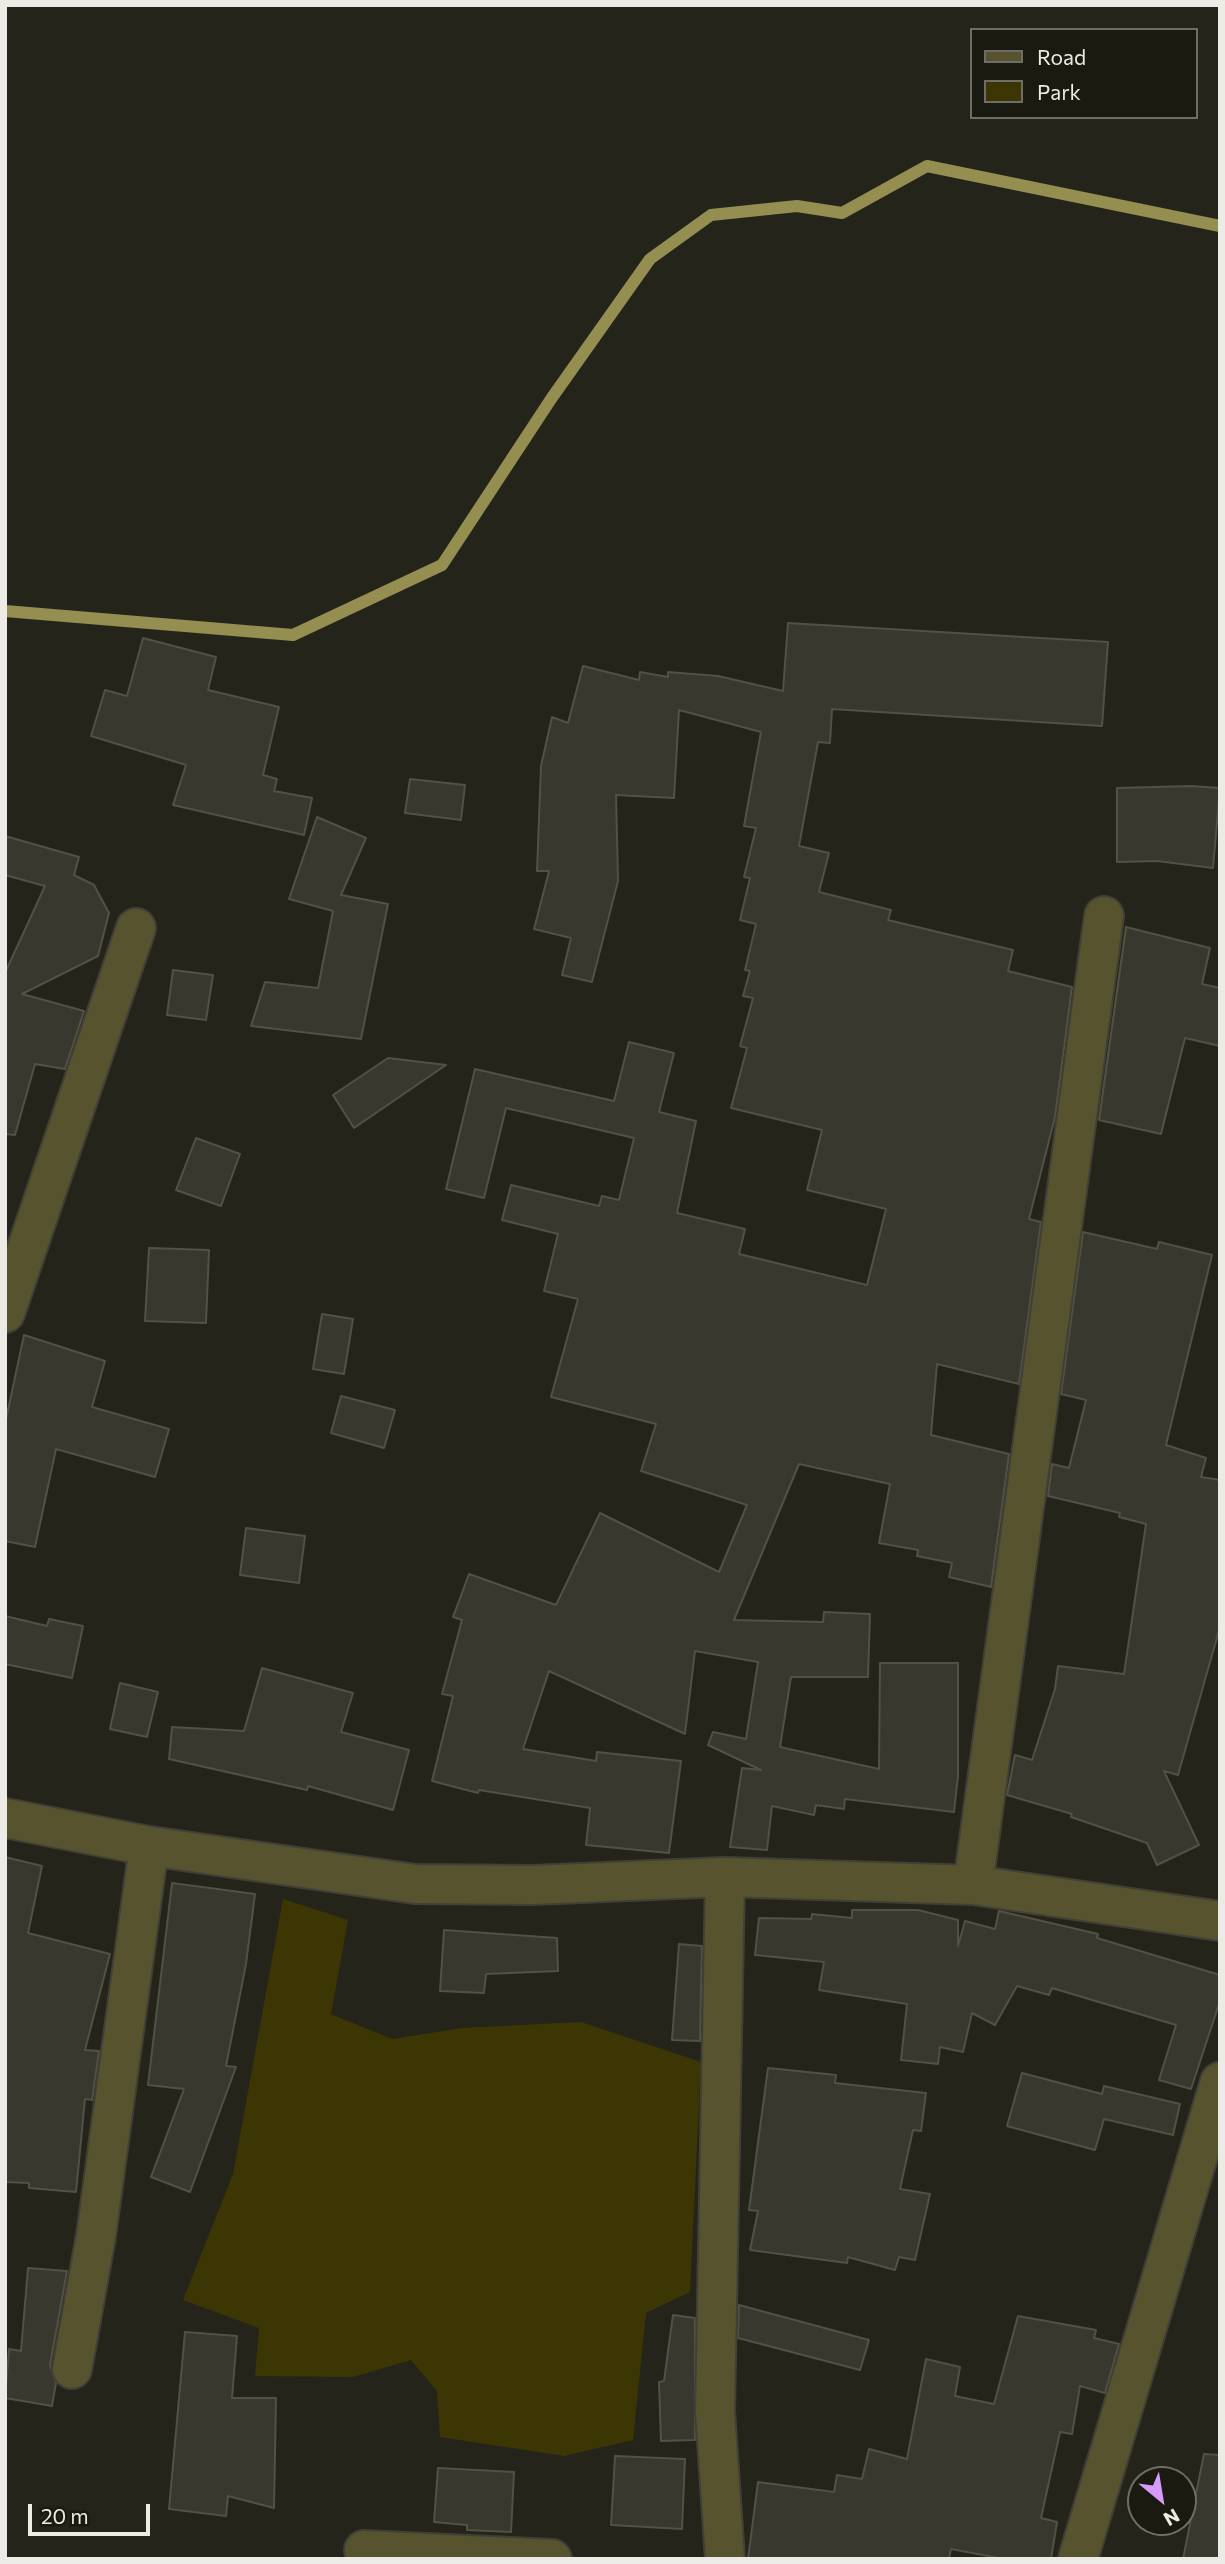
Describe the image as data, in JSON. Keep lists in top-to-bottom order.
{
  "legend": ["Road", "Park"],
  "scale_bar": "20 m",
  "north": "bottom right"
}
